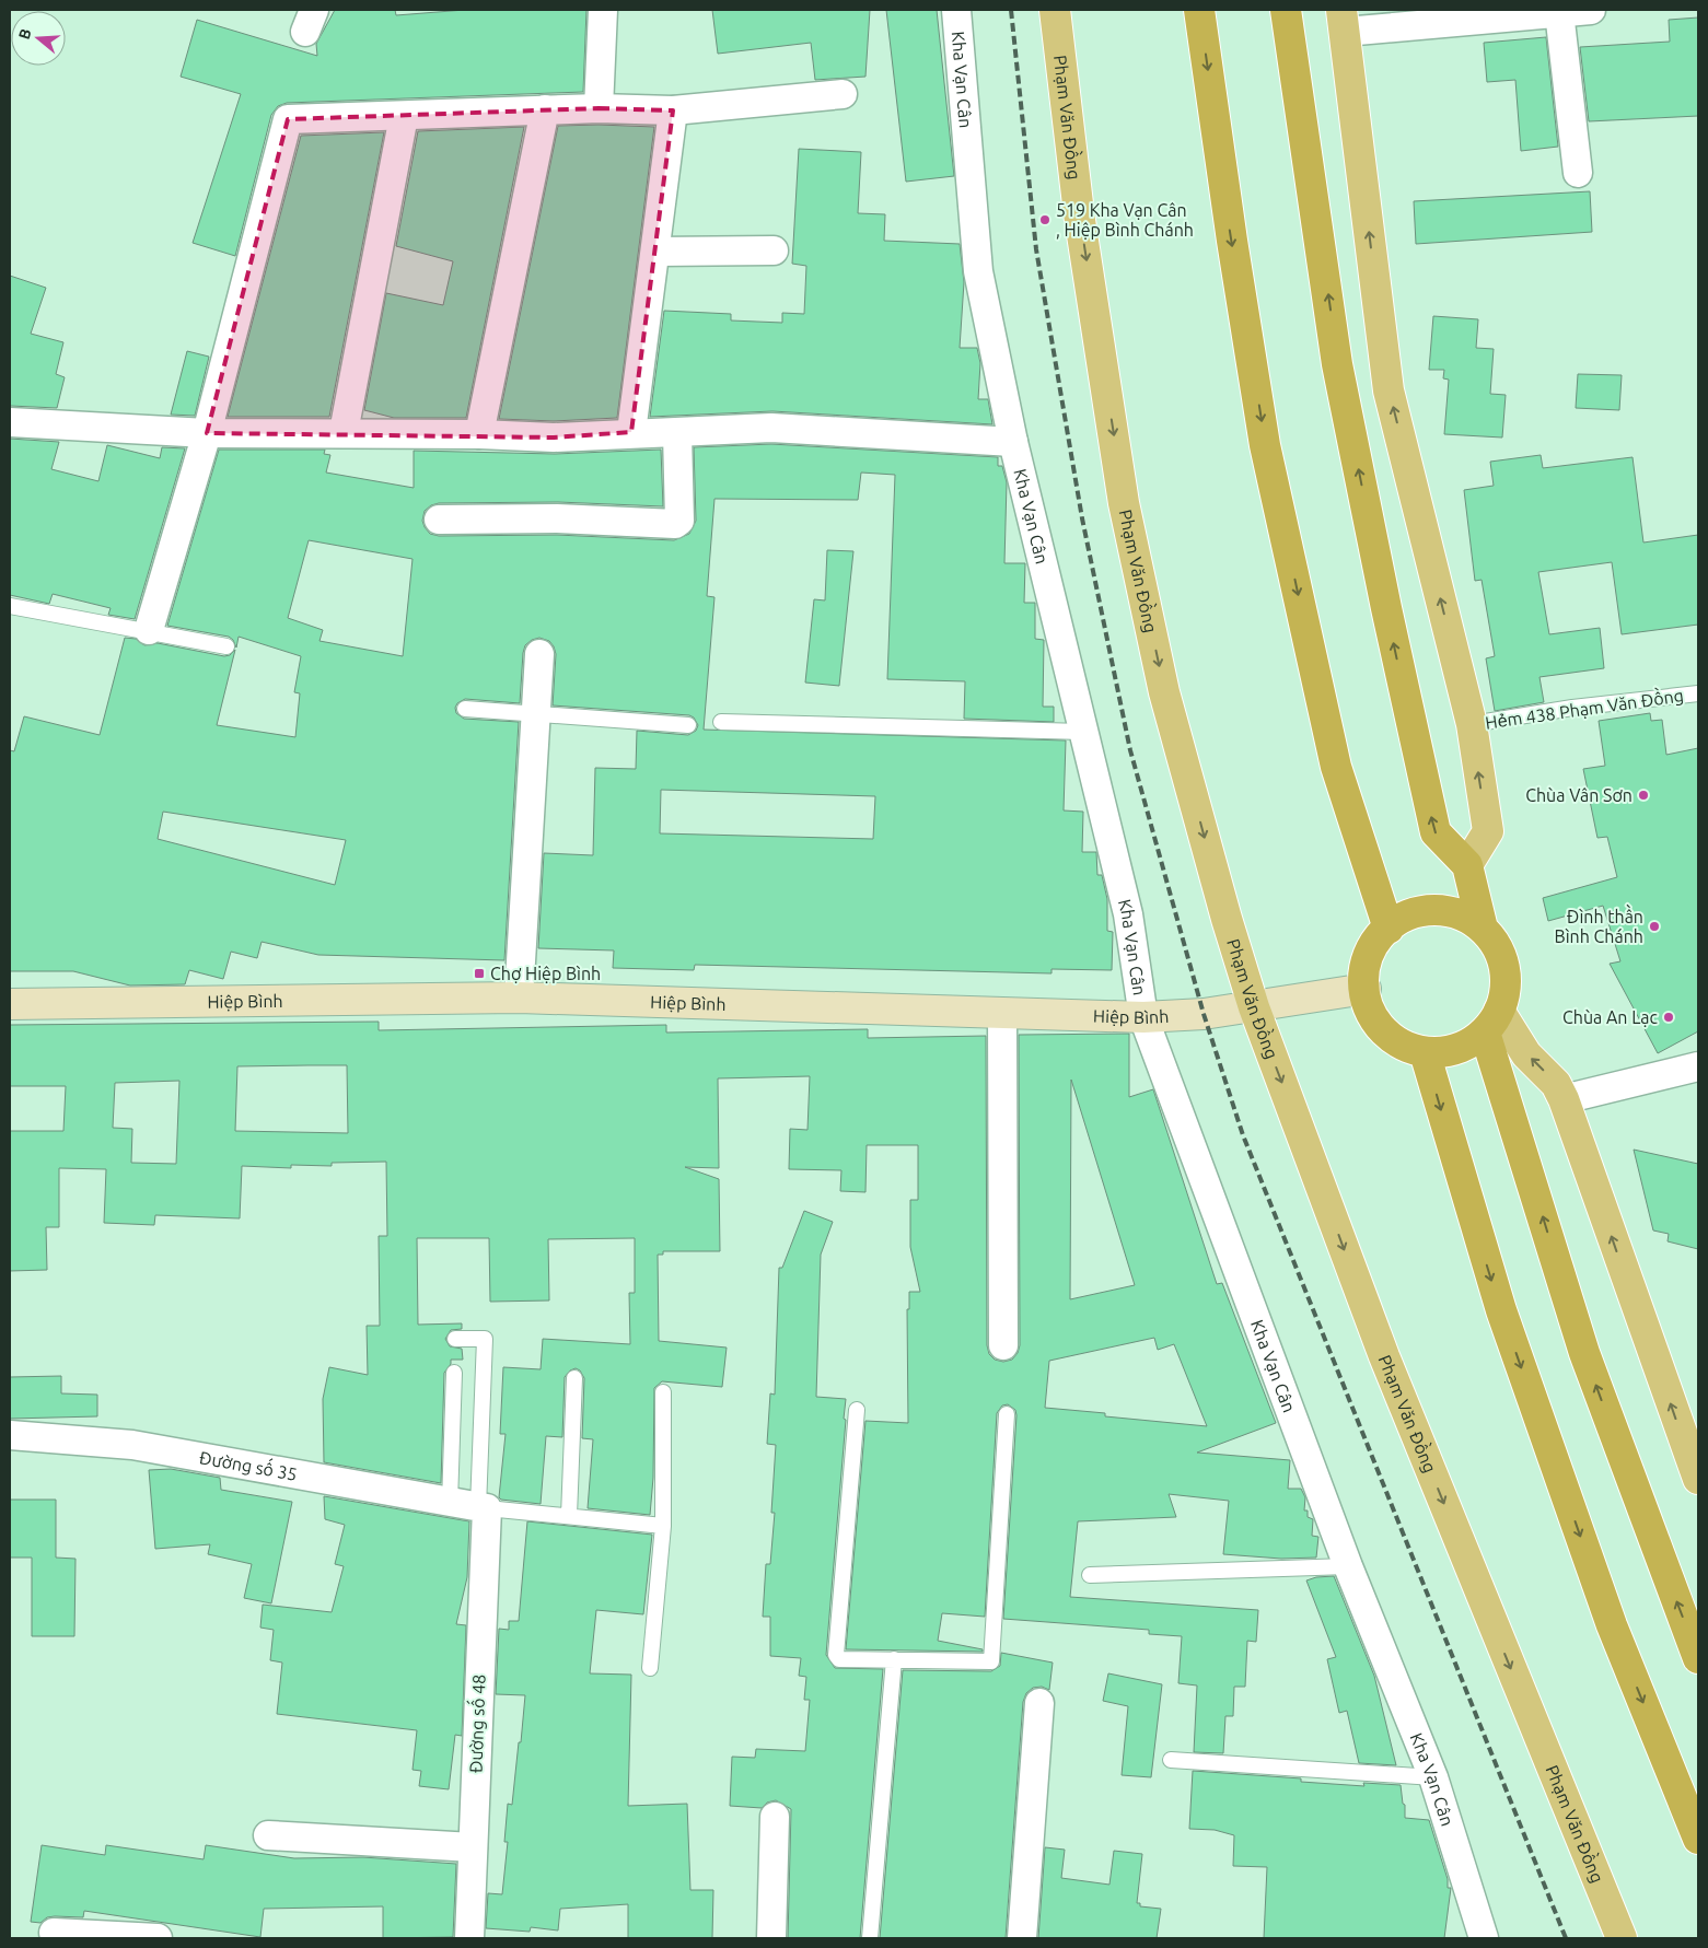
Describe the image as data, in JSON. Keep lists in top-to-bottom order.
{
  "streets": {
    "main road": ["Phạm Văn Đồng", "Hiệp Bình"],
    "street": ["Kha Vạn Cân", "Đường số 35", "Đường số 48"],
    "lane": ["Hẻm 438 Phạm Văn Đồng"]
  },
  "crossings": [
    ["Kha Vạn Cân", "Hiệp Bình"],
    ["Phạm Văn Đồng", "Hiệp Bình"],
    ["Đường số 35", "Đường số 48"]
  ],
  "one_way": ["Phạm Văn Đồng"],
  "places": {
    "other": [
      "519 Kha Vạn Cân , Hiệp Bình Chánh",
      "Chùa Vân Sơn",
      "Đình thần Bình Chánh",
      "Chùa An Lạc"
    ],
    "transit": ["Chợ Hiệp Bình"]
  },
  "north": "left"
}
